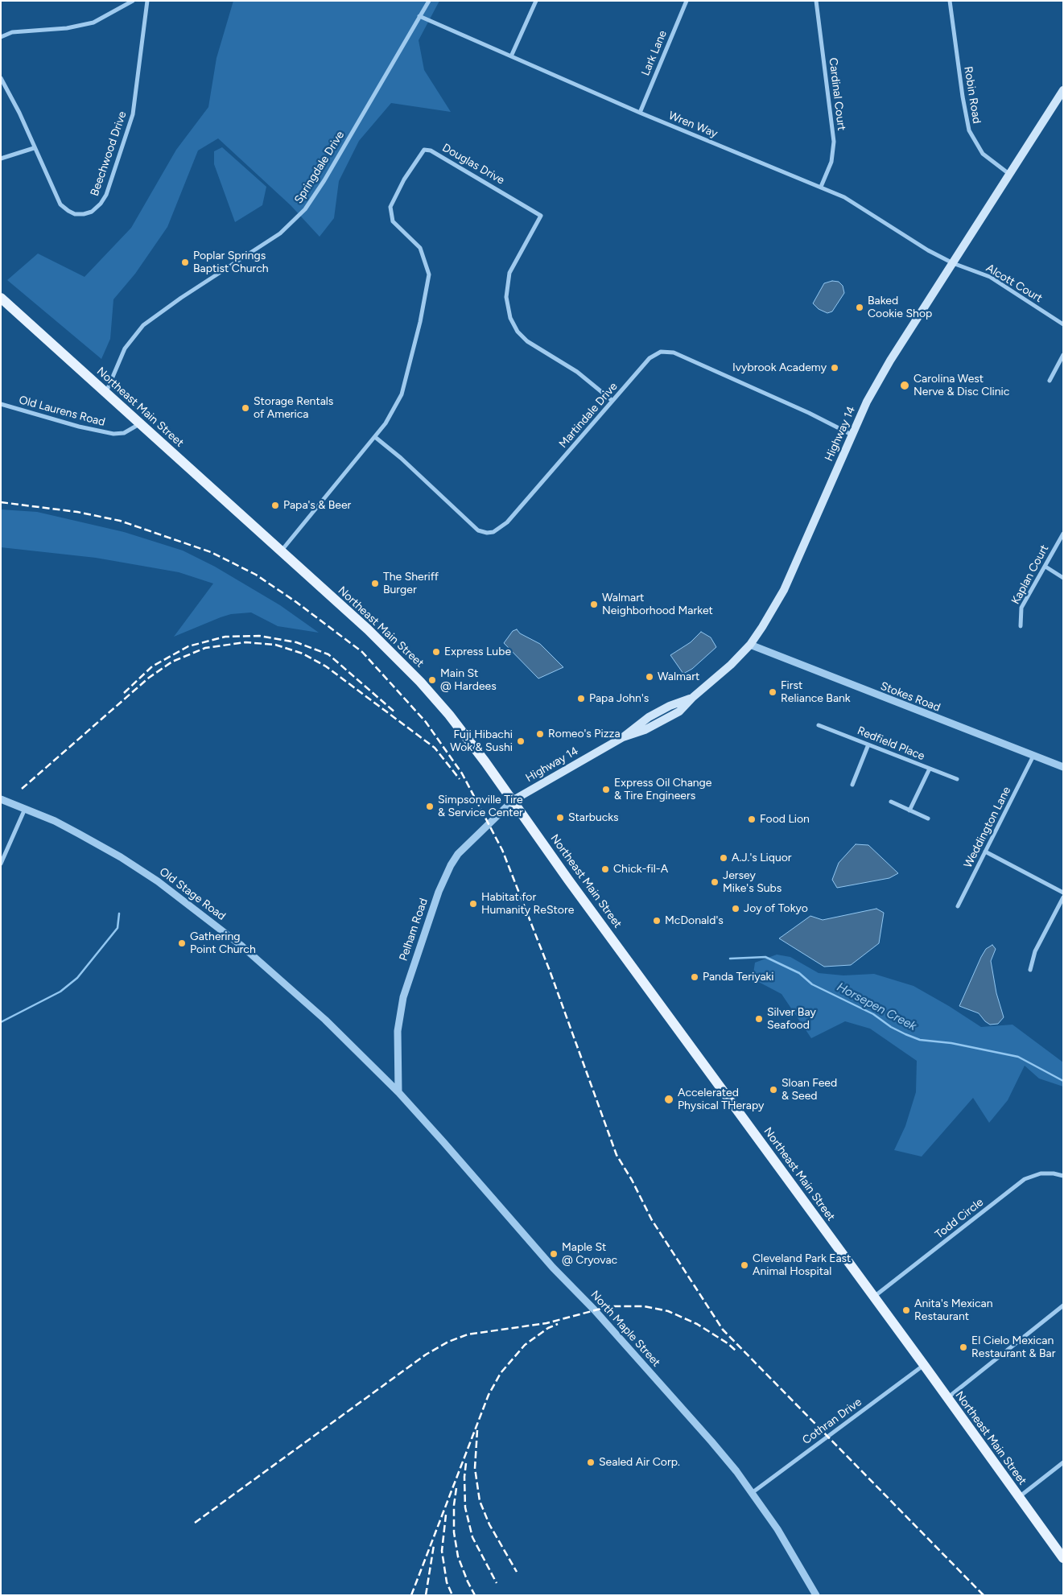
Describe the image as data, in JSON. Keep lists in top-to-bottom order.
{
  "streets": {
    "main road": ["Northeast Main Street", "Highway 14"],
    "street": [
      "Lark Lane",
      "Cardinal Court",
      "Robin Road",
      "Wren Way",
      "Beechwood Drive",
      "Douglas Drive",
      "Springdale Drive",
      "Alcott Court",
      "Old Laurens Road",
      "Martindale Drive",
      "Kaplan Court",
      "Stokes Road",
      "Redfield Place",
      "Weddington Lane",
      "Old Stage Road",
      "Pelham Road",
      "Todd Circle",
      "North Maple Street",
      "Cothran Drive"
    ]
  },
  "crossings": [
    ["Lark Lane", "Wren Way"],
    ["Cardinal Court", "Wren Way"],
    ["Robin Road", "Highway 14"],
    ["Wren Way", "Springdale Drive"],
    ["Wren Way", "Alcott Court"],
    ["Wren Way", "Highway 14"],
    ["Douglas Drive", "Northeast Main Street"],
    ["Douglas Drive", "Martindale Drive"],
    ["Springdale Drive", "Northeast Main Street"],
    ["Alcott Court", "Highway 14"],
    ["Northeast Main Street", "Old Laurens Road"],
    ["Northeast Main Street", "Highway 14"],
    ["Northeast Main Street", "Pelham Road"],
    ["Northeast Main Street", "Todd Circle"],
    ["Northeast Main Street", "Cothran Drive"],
    ["Martindale Drive", "Highway 14"],
    ["Highway 14", "Stokes Road"],
    ["Highway 14", "Pelham Road"],
    ["Stokes Road", "Weddington Lane"],
    ["Old Stage Road", "Pelham Road"],
    ["Old Stage Road", "North Maple Street"],
    ["Pelham Road", "North Maple Street"],
    ["North Maple Street", "Cothran Drive"]
  ],
  "water": ["Horsepen Creek"],
  "places": [
    "Poplar Springs Baptist Church",
    "Baked Cookie Shop",
    "Ivybrook Academy",
    "Carolina West Nerve & Disc Clinic",
    "Storage Rentals of America",
    "Papa's & Beer",
    "The Sheriff Burger",
    "Walmart Neighborhood Market",
    "Express Lube",
    "Walmart",
    "Main St @ Hardees",
    "First Reliance Bank",
    "Papa John's",
    "Romeo's Pizza",
    "Fuji Hibachi Wok & Sushi",
    "Express Oil Change & Tire Engineers",
    "Simpsonville Tire & Service Center",
    "Starbucks",
    "Food Lion",
    "A.J.'s Liquor",
    "Chick-fil-A",
    "Jersey Mike's Subs",
    "Habitat for Humanity ReStore",
    "Joy of Tokyo",
    "McDonald's",
    "Gathering Point Church",
    "Panda Teriyaki",
    "Silver Bay Seafood",
    "Sloan Feed & Seed",
    "Accelerated Physical THerapy",
    "Maple St @ Cryovac",
    "Cleveland Park East Animal Hospital",
    "Anita's Mexican Restaurant",
    "El Cielo Mexican Restaurant & Bar",
    "Sealed Air Corp."
  ]
}
